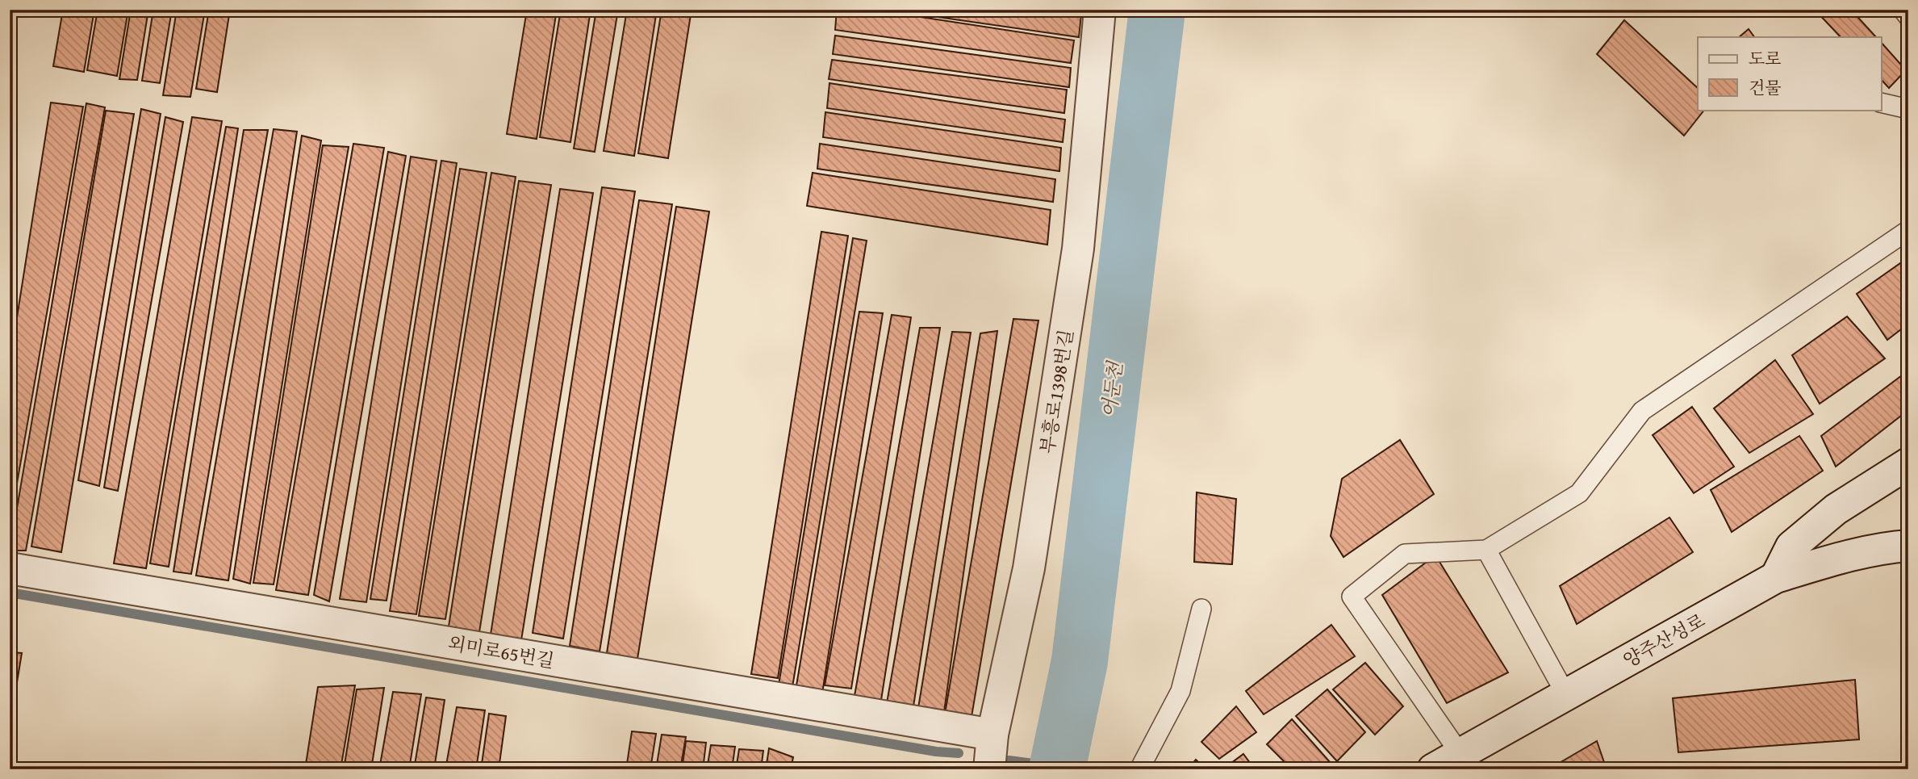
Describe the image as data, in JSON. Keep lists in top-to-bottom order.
{
  "streets": {
    "street": ["부흥로1398번길", "양주산성로", "외미로65번길"]
  },
  "crossings": [
    ["부흥로1398번길", "외미로65번길"]
  ],
  "water": ["어둔천"],
  "legend": ["도로", "건물"]
}
